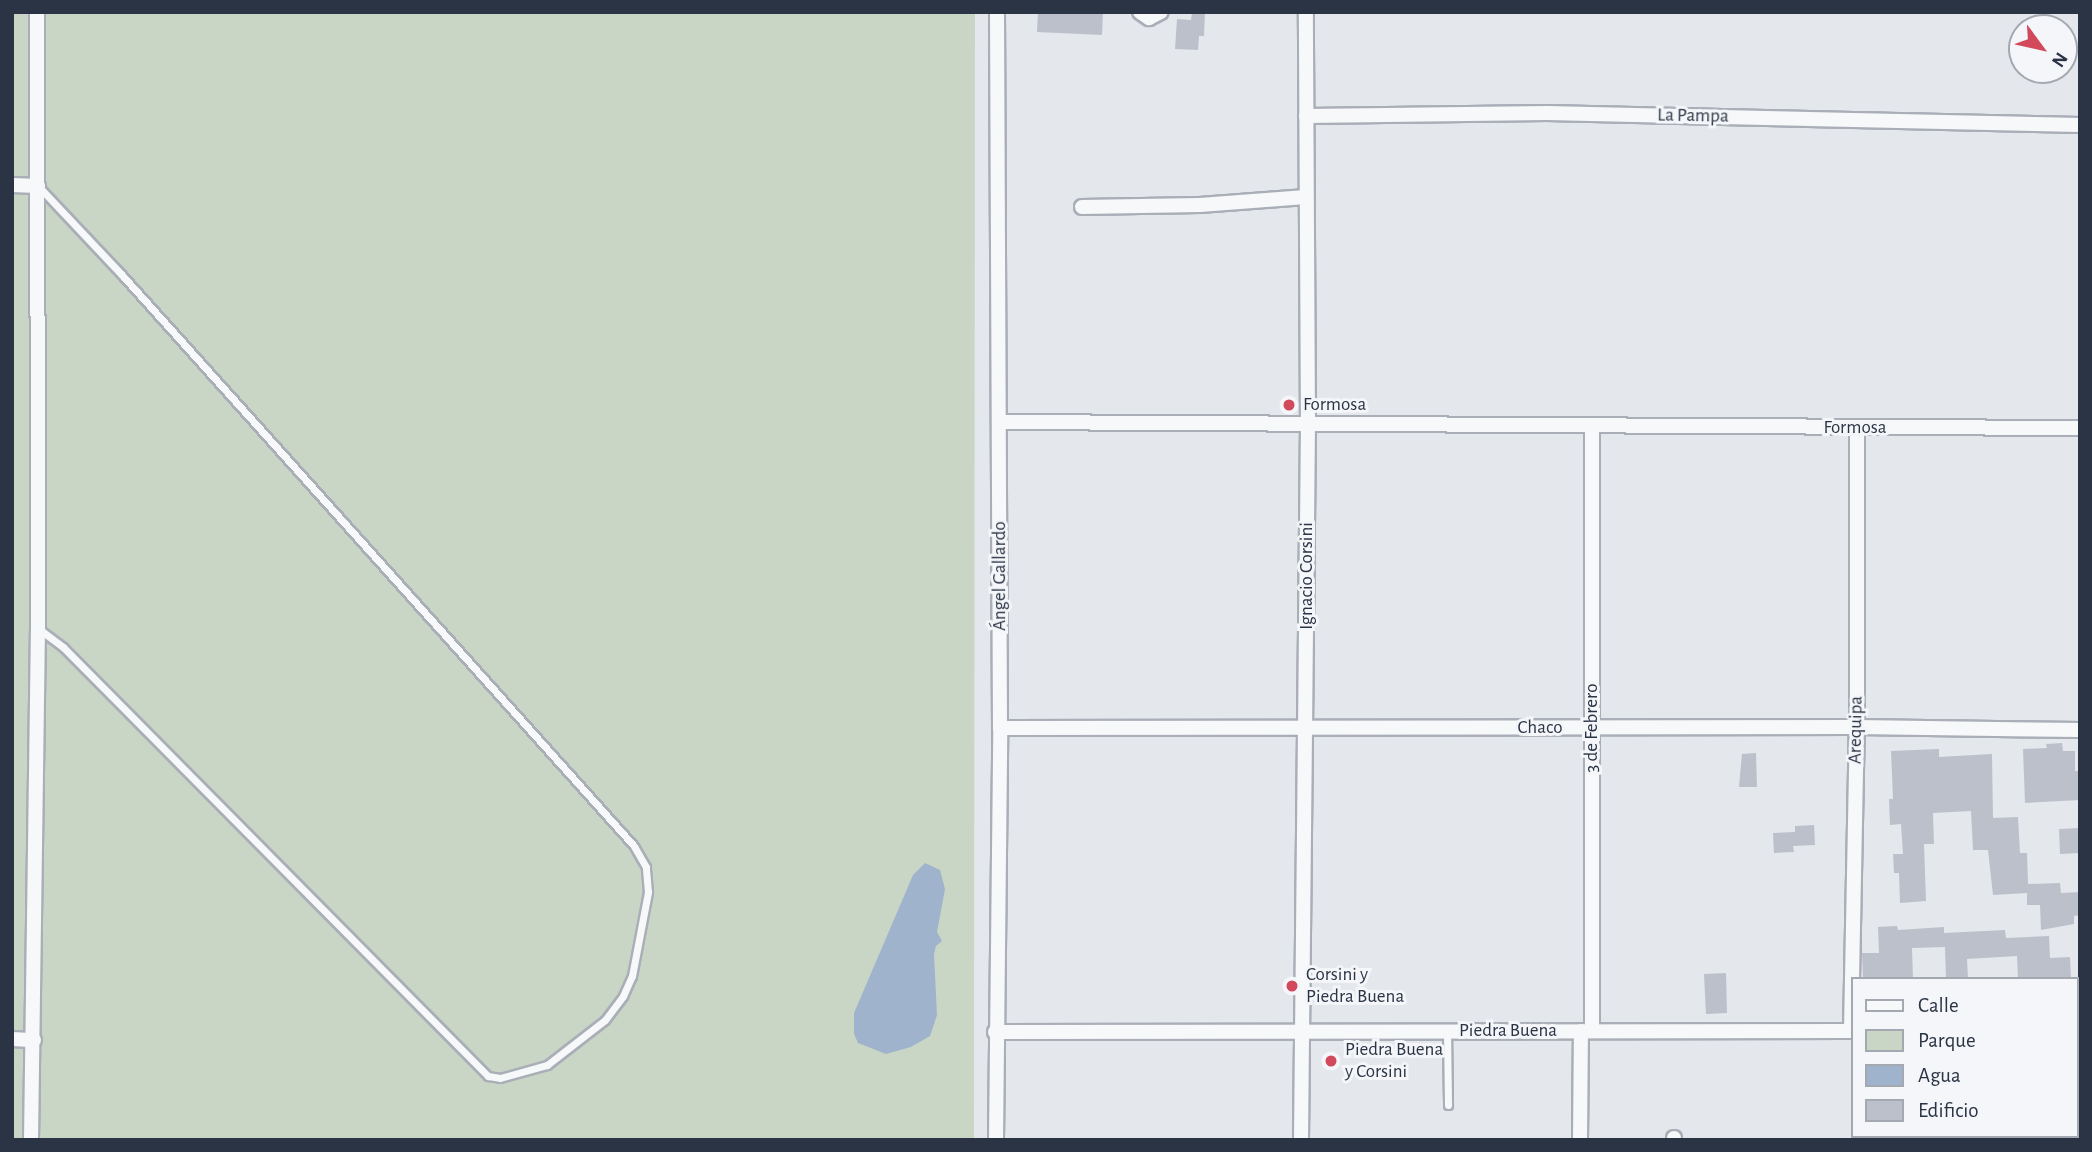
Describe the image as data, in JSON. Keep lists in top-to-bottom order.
{
  "streets": {
    "street": [
      "La Pampa",
      "Formosa",
      "Ángel Gallardo",
      "Ignacio Corsini",
      "Chaco",
      "3 de Febrero",
      "Arequipa",
      "Piedra Buena"
    ]
  },
  "crossings": [
    ["La Pampa", "Ignacio Corsini"],
    ["Formosa", "Ángel Gallardo"],
    ["Formosa", "Ignacio Corsini"],
    ["Formosa", "3 de Febrero"],
    ["Formosa", "Arequipa"],
    ["Ángel Gallardo", "Chaco"],
    ["Ángel Gallardo", "Piedra Buena"],
    ["Ignacio Corsini", "Chaco"],
    ["Ignacio Corsini", "Piedra Buena"],
    ["Chaco", "3 de Febrero"],
    ["Chaco", "Arequipa"],
    ["3 de Febrero", "Piedra Buena"]
  ],
  "places": ["Formosa", "Corsini y Piedra Buena", "Piedra Buena y Corsini"],
  "legend": [
    "Calle",
    "Parque",
    "Agua",
    "Edificio"
  ],
  "north": "bottom right"
}
